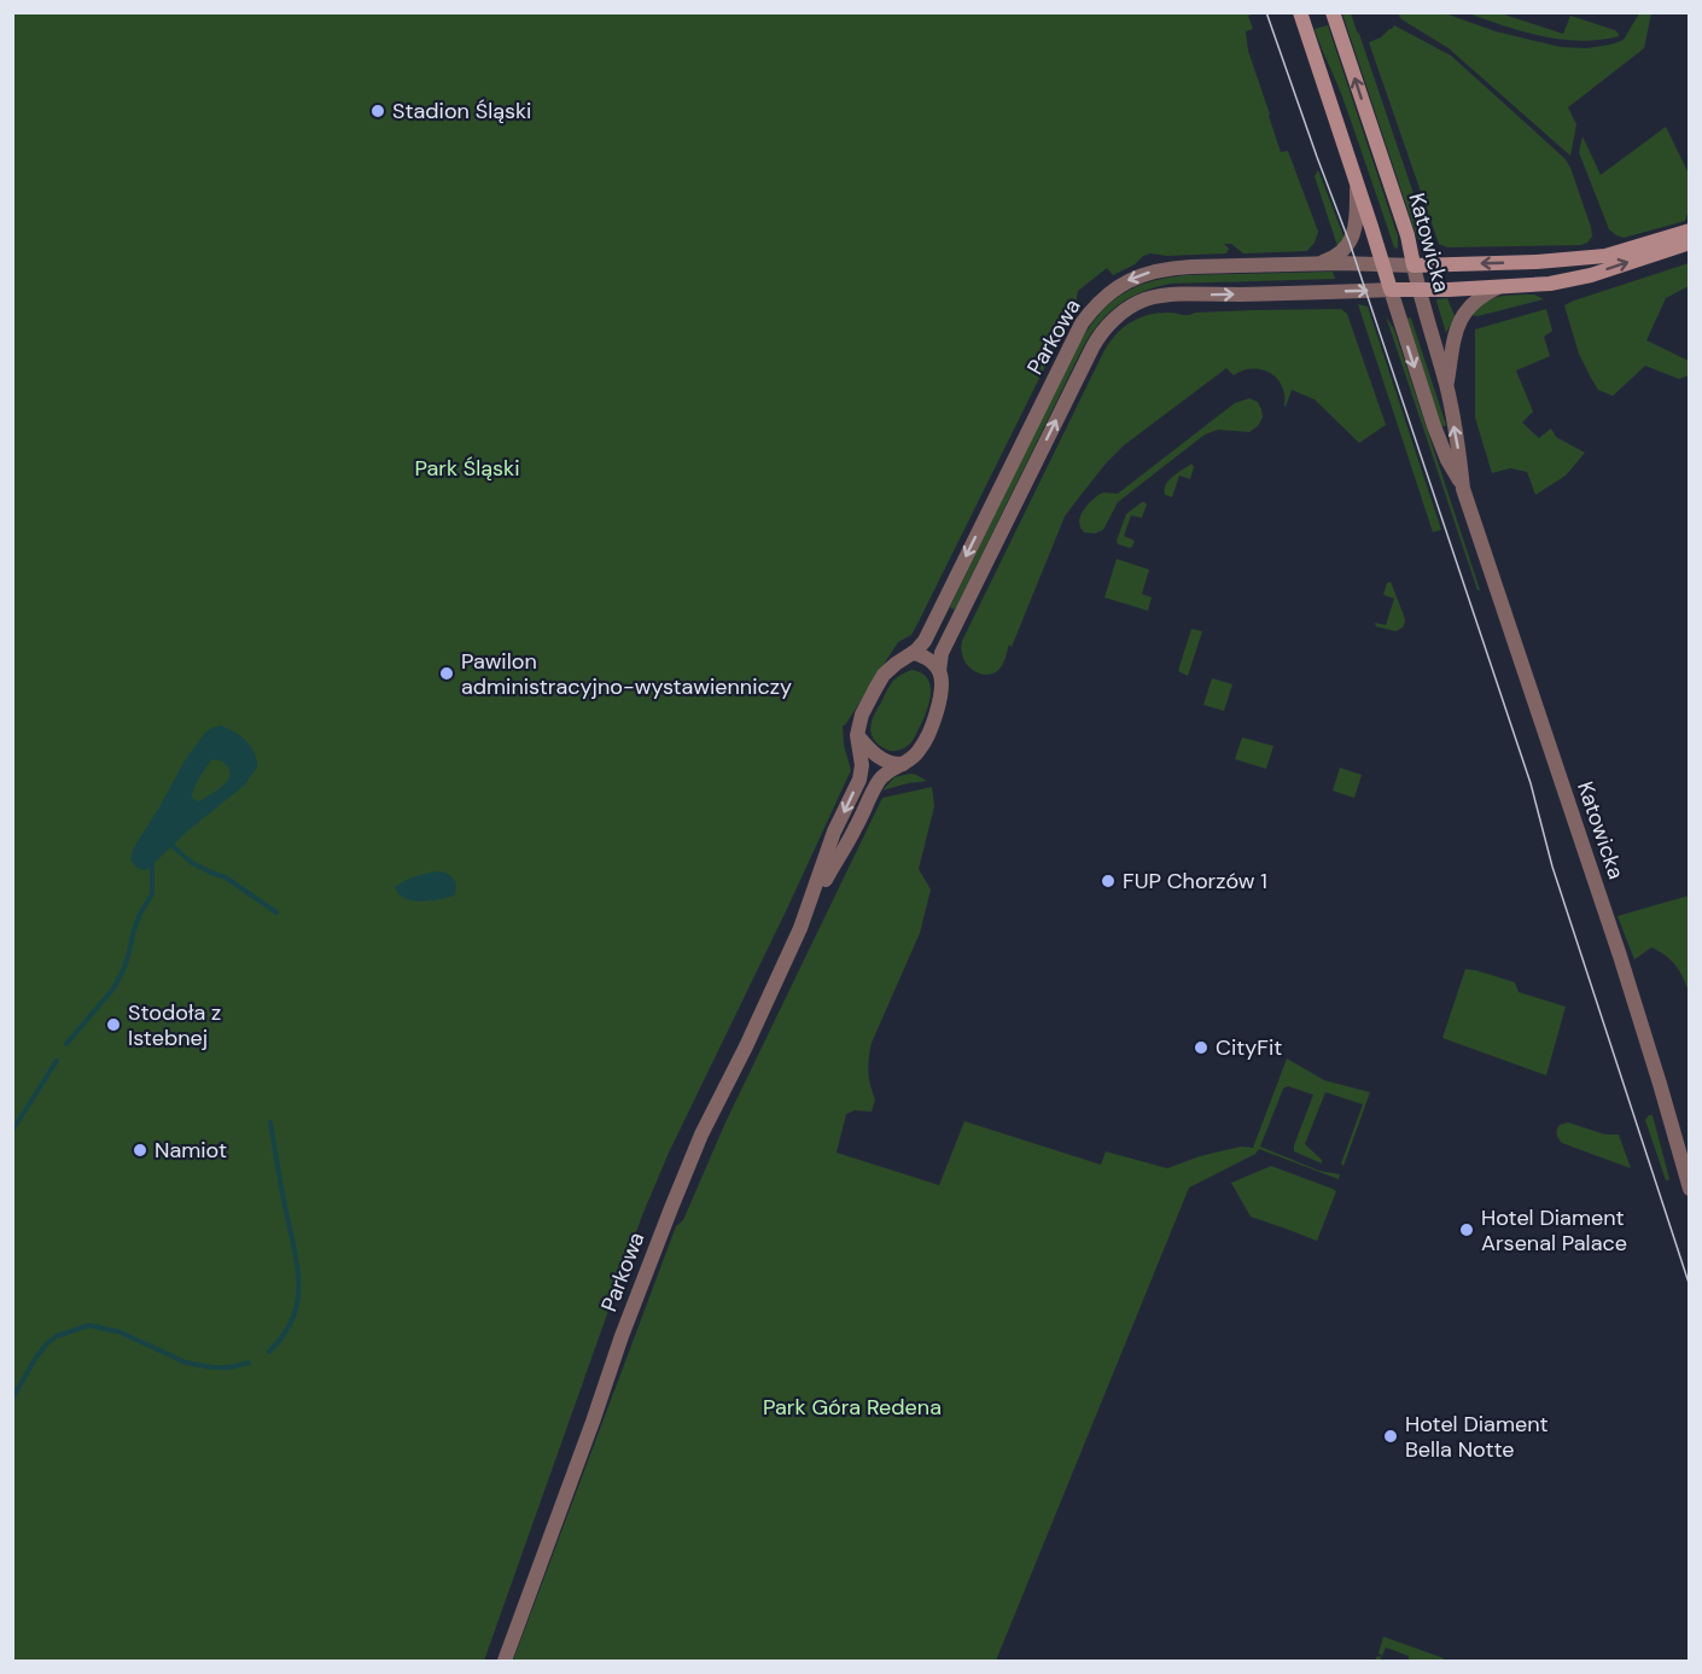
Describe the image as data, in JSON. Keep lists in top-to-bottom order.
{
  "streets": {
    "main road": ["Katowicka"],
    "street": ["Parkowa"]
  },
  "crossings": [
    ["Katowicka", "Parkowa"]
  ],
  "parks": ["Park Śląski", "Park Góra Redena"],
  "places": [
    "Stadion Śląski",
    "Pawilon administracyjno-wystawienniczy",
    "FUP Chorzów 1",
    "Stodoła z Istebnej",
    "CityFit",
    "Namiot",
    "Hotel Diament Arsenal Palace",
    "Hotel Diament Bella Notte"
  ]
}
